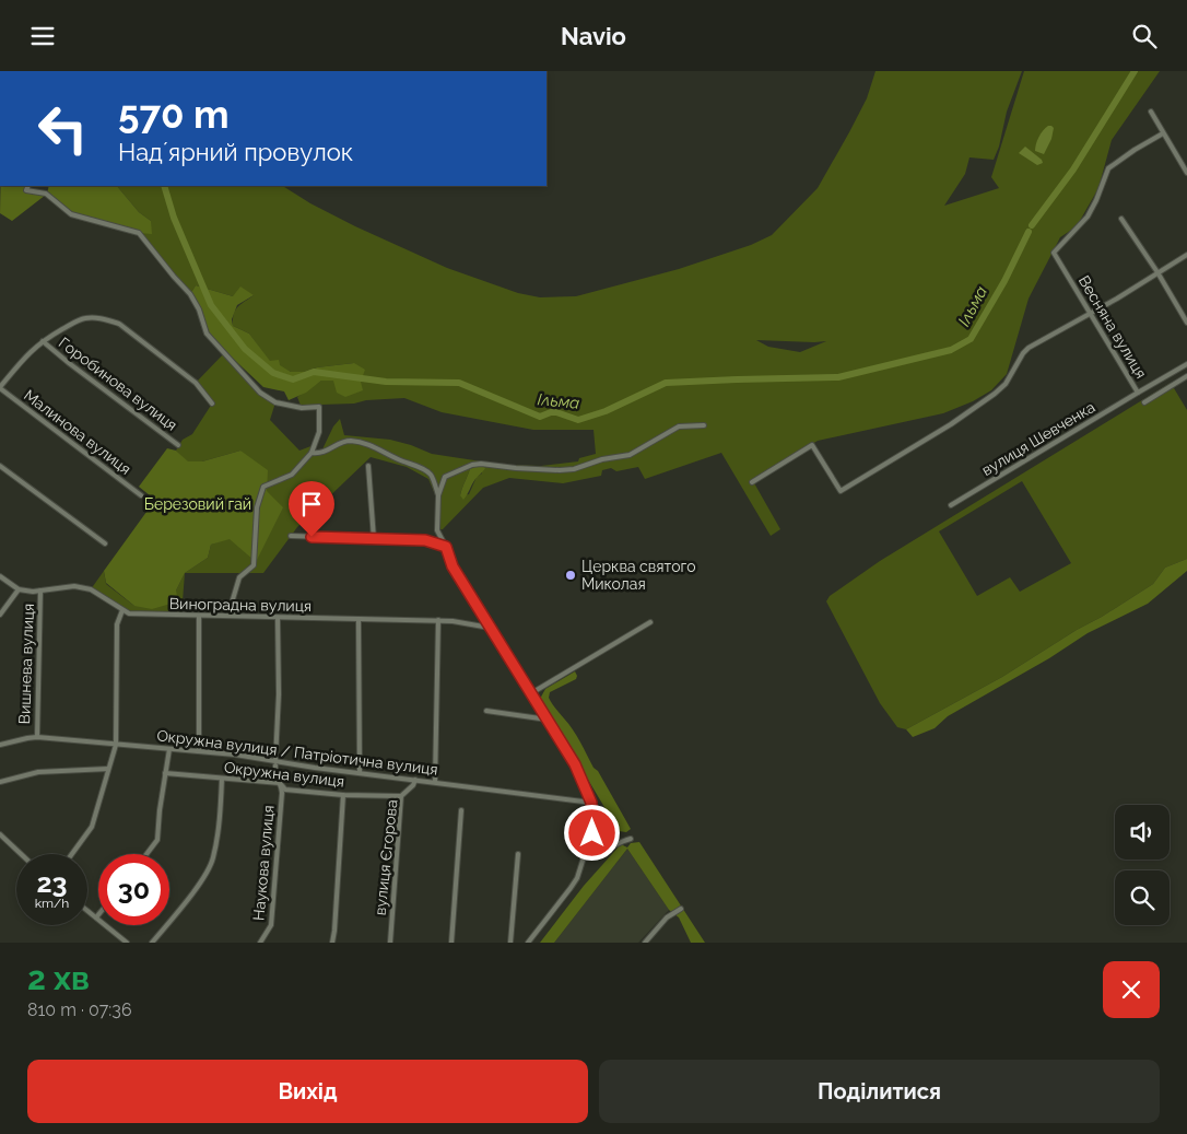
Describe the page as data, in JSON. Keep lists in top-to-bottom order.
{
  "streets": {
    "street": [
      "Весняна вулиця",
      "Горобинова вулиця",
      "Малинова вулиця",
      "вулиця Шевченка",
      "Виноградна вулиця",
      "Вишнева вулиця",
      "Окружна вулиця / Патріотична вулиця",
      "Окружна вулиця",
      "вулиця Єгорова",
      "Наукова вулиця"
    ]
  },
  "crossings": [
    ["Весняна вулиця", "вулиця Шевченка"],
    ["Горобинова вулиця", "Малинова вулиця"],
    ["Виноградна вулиця", "Вишнева вулиця"],
    ["Виноградна вулиця", "Наукова вулиця"],
    ["Вишнева вулиця", "Окружна вулиця / Патріотична вулиця"],
    ["Окружна вулиця / Патріотична вулиця", "вулиця Єгорова"],
    ["Окружна вулиця / Патріотична вулиця", "Наукова вулиця"],
    ["Окружна вулиця", "вулиця Єгорова"],
    ["Окружна вулиця", "Наукова вулиця"]
  ],
  "water": ["Ільма"],
  "parks": ["Березовий гай"],
  "places": ["Церква святого Миколая"],
  "page": {
    "header": "Navio",
    "turn": ["570 m", "Надʼярний провулок"],
    "speed": "23 km/h",
    "limit": "30",
    "heading": ["2 хв", "810 m · 07:36"],
    "buttons": ["Вихід", "Поділитися"]
  }
}
